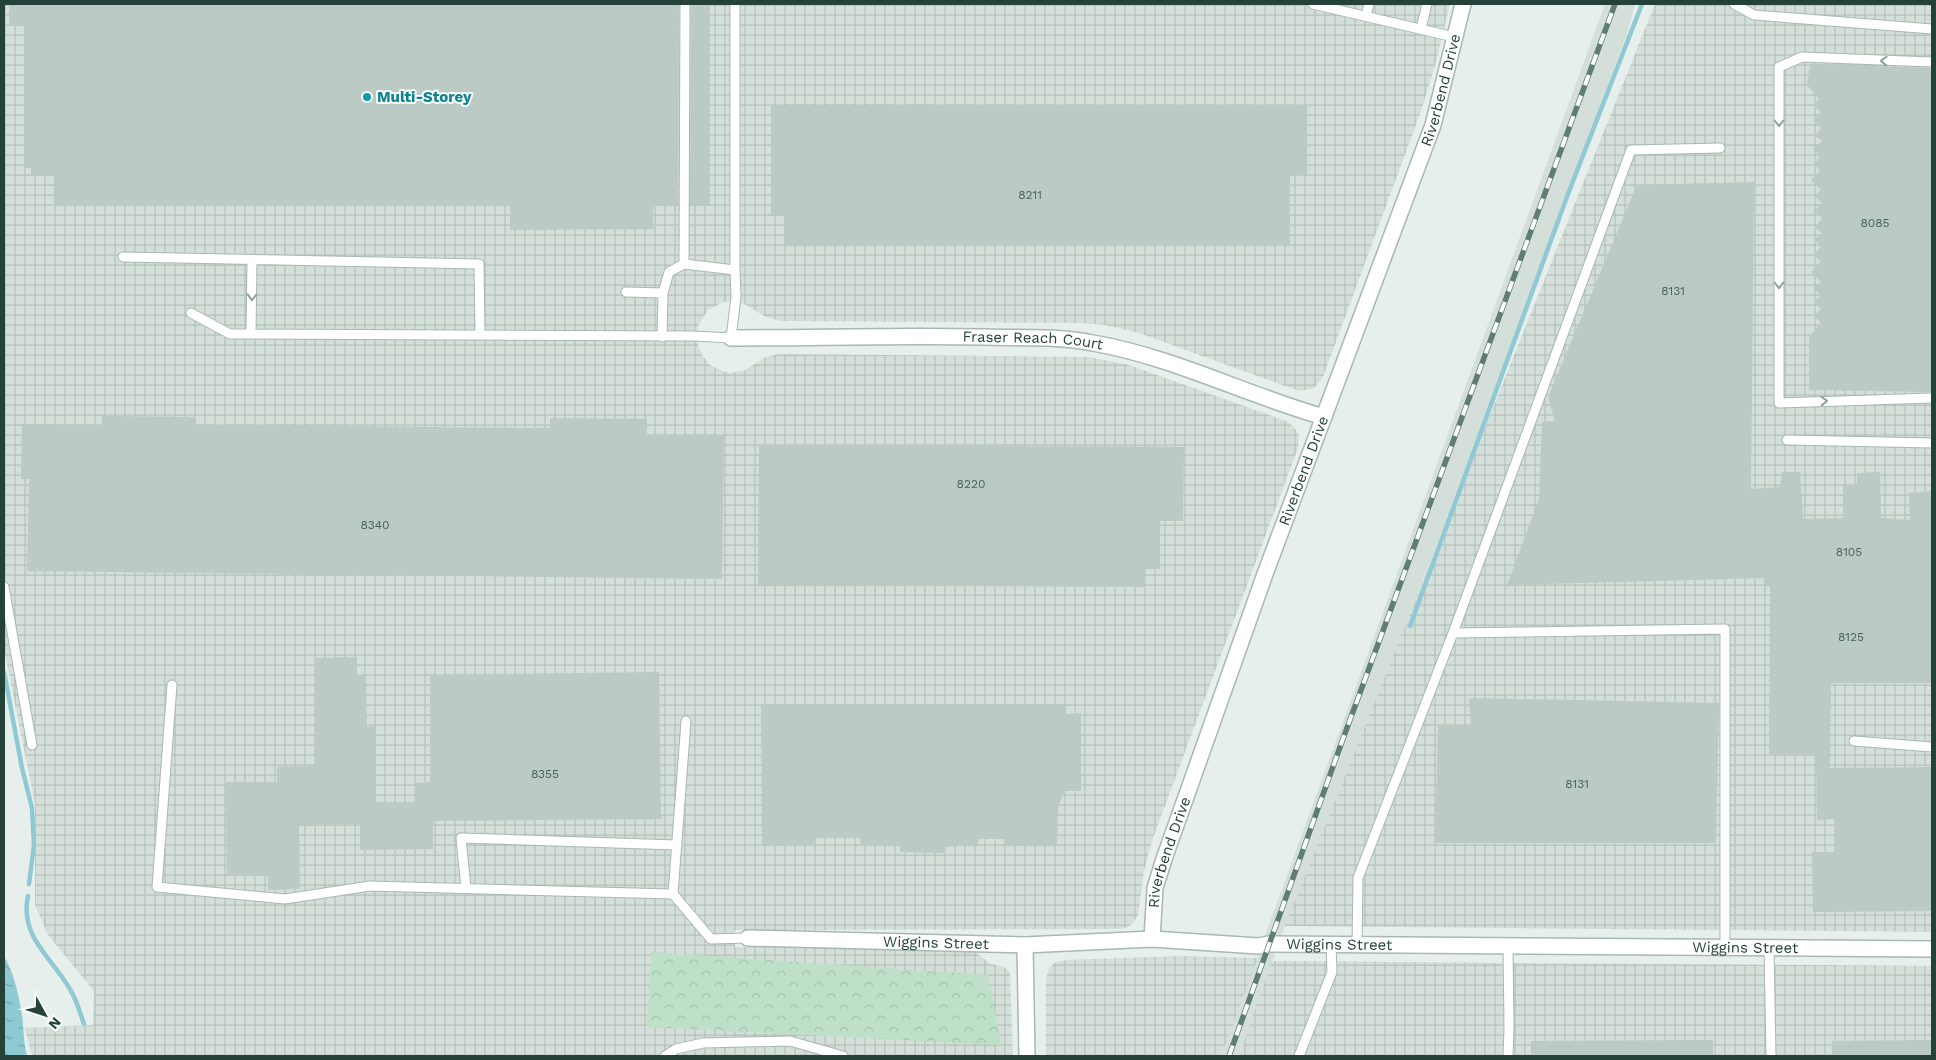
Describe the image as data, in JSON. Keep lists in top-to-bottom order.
{
  "streets": {
    "street": ["Riverbend Drive", "Fraser Reach Court", "Wiggins Street"]
  },
  "crossings": [
    ["Riverbend Drive", "Fraser Reach Court"],
    ["Riverbend Drive", "Wiggins Street"]
  ],
  "places": ["Multi-Storey"],
  "house_numbers": [
    "8211",
    "8085",
    "8131",
    "8220",
    "8340",
    "8105",
    "8125",
    "8355",
    "8131"
  ],
  "north": "bottom right"
}
